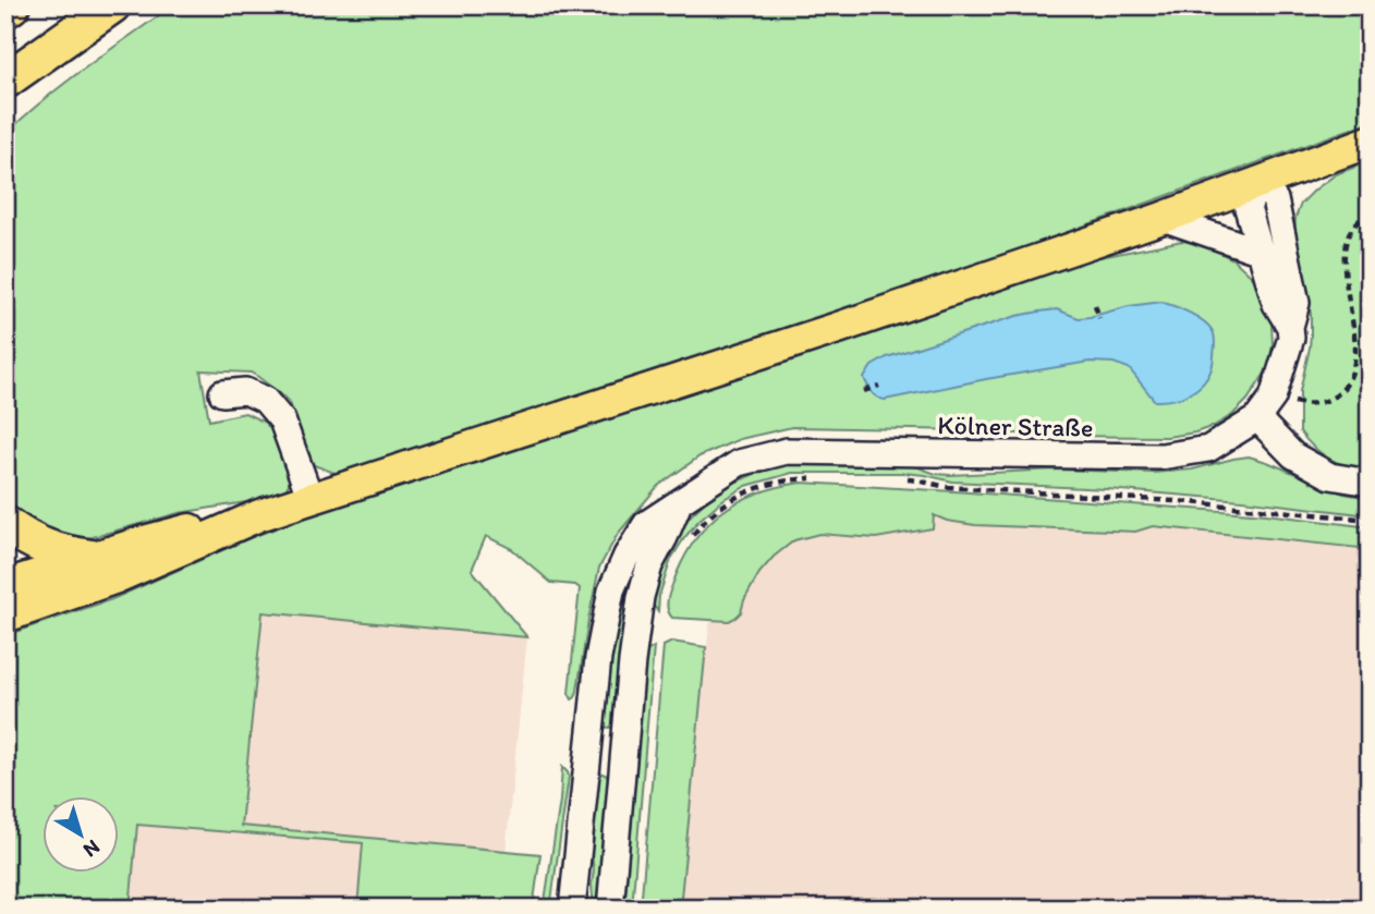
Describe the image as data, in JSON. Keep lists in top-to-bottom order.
{
  "streets": {
    "street": ["Kölner Straße"]
  },
  "north": "bottom right"
}
